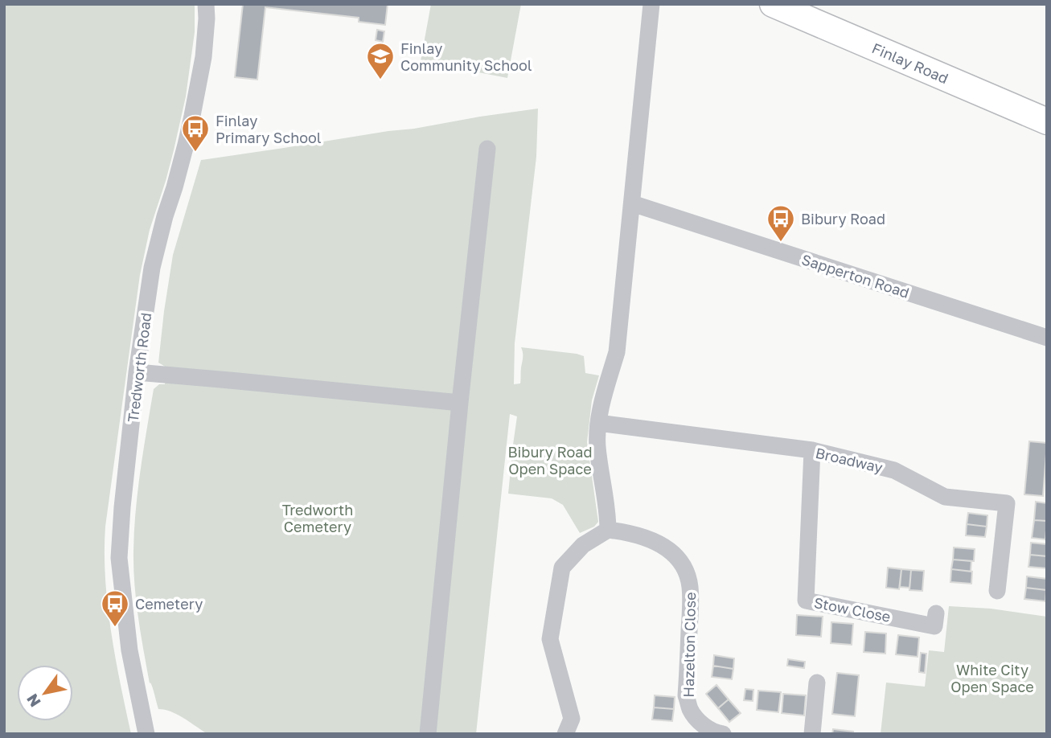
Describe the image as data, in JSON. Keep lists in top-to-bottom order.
{
  "streets": {
    "highway": ["Finlay Road"],
    "street": [
      "Sapperton Road",
      "Tredworth Road",
      "Broadway",
      "Stow Close",
      "Hazelton Close"
    ]
  },
  "crossings": [
    ["Broadway", "Stow Close"]
  ],
  "parks": ["Bibury Road Open Space", "Tredworth Cemetery", "White City Open Space"],
  "places": {
    "school or university": ["Finlay Community School"],
    "bus stop": ["Finlay Primary School", "Bibury Road", "Cemetery"]
  },
  "north": "bottom left"
}
